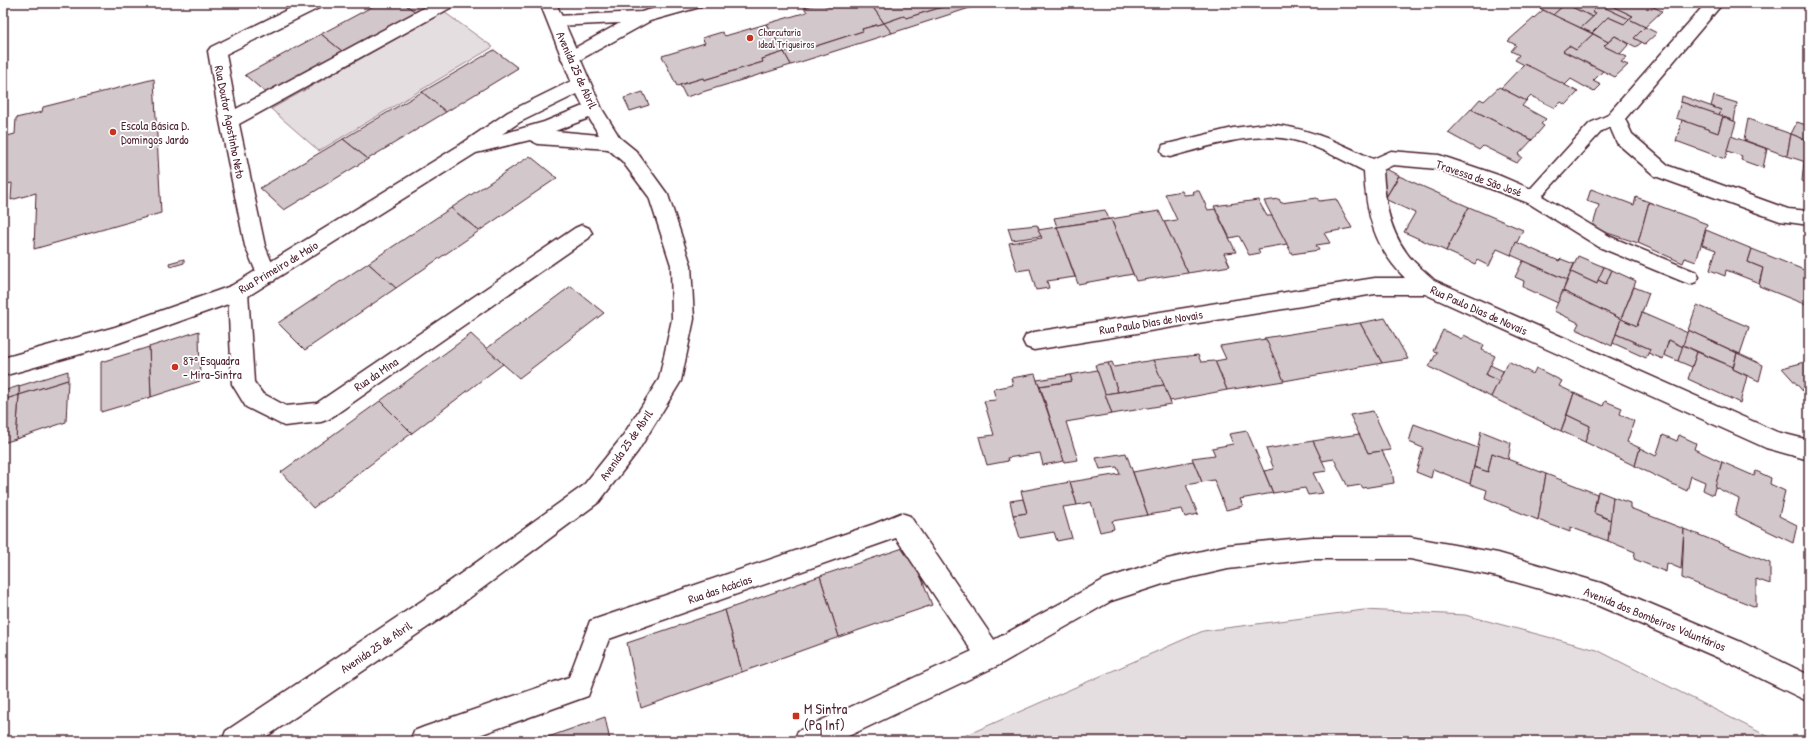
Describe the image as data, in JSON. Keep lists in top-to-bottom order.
{
  "streets": {
    "street": [
      "Avenida 25 de Abril",
      "Rua Doutor Agostinho Neto",
      "Travessa de São José",
      "Rua Primeiro de Maio",
      "Rua Paulo Dias de Novais",
      "Rua da Mina",
      "Rua das Acácias",
      "Avenida dos Bombeiros Voluntários"
    ]
  },
  "crossings": [
    ["Avenida 25 de Abril", "Rua Primeiro de Maio"],
    ["Rua Doutor Agostinho Neto", "Rua Primeiro de Maio"],
    ["Rua Primeiro de Maio", "Rua da Mina"],
    ["Rua das Acácias", "Avenida dos Bombeiros Voluntários"]
  ],
  "places": {
    "other": ["Charcutaria Ideal Trigueiros", "Escola Básica D. Domingos Jardo", "87ª Esquadra - Mira-Sintra"],
    "transit": ["M Sintra (Pq Inf)"]
  }
}
